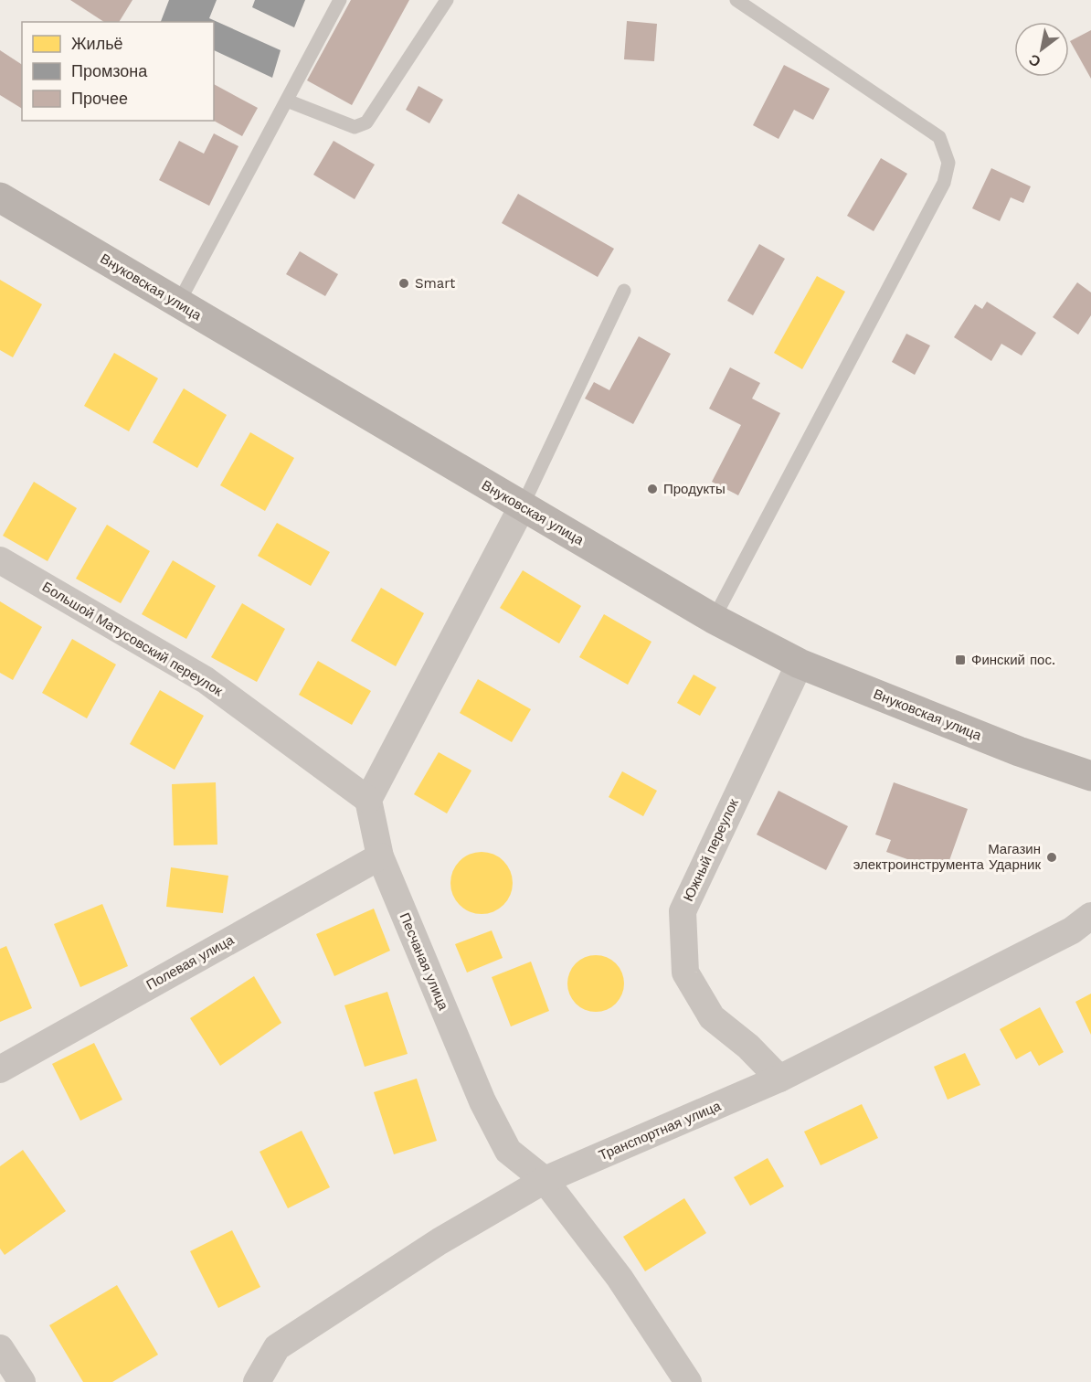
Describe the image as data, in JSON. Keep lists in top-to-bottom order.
{
  "streets": {
    "main road": ["Внуковская улица"],
    "street": [
      "Большой Матусовский переулок",
      "Южный переулок",
      "Песчаная улица",
      "Полевая улица",
      "Транспортная улица"
    ]
  },
  "crossings": [
    ["Внуковская улица", "Южный переулок"],
    ["Большой Матусовский переулок", "Песчаная улица"],
    ["Южный переулок", "Транспортная улица"],
    ["Песчаная улица", "Полевая улица"],
    ["Песчаная улица", "Транспортная улица"]
  ],
  "places": {
    "other": ["Smart", "Продукты", "Магазин электроинструмента Ударник"],
    "transit": ["Финский пос."]
  },
  "legend": ["Жильё", "Промзона", "Прочее"],
  "north": "bottom left"
}
